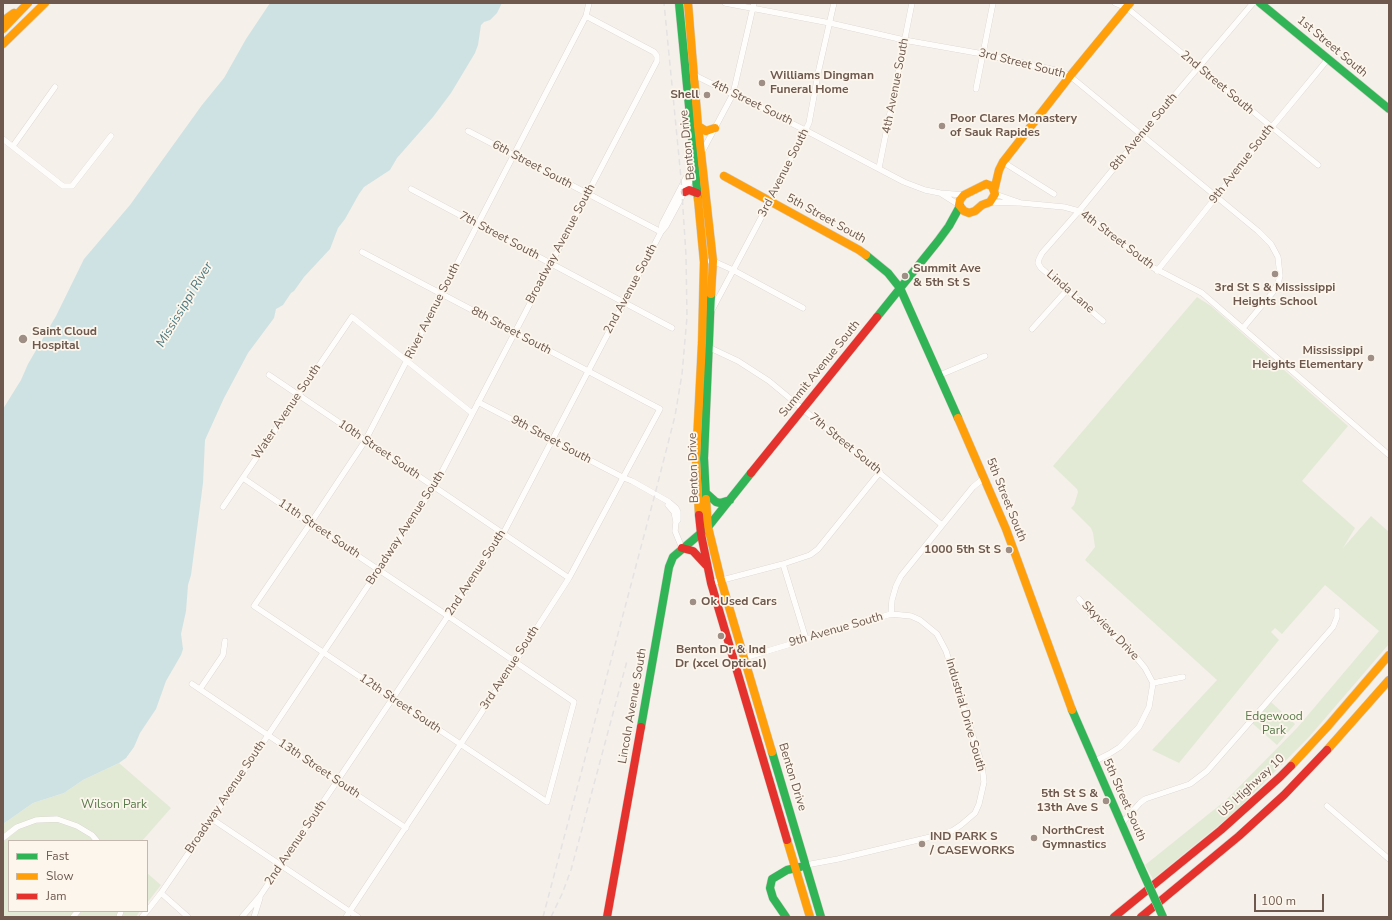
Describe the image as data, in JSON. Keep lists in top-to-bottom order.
{
  "streets": {
    "main road": [
      "1st Street South",
      "Benton Drive",
      "5th Street South",
      "Summit Avenue South",
      "Lincoln Avenue South",
      "US Highway 10"
    ],
    "street": [
      "3rd Street South",
      "2nd Street South",
      "4th Avenue South",
      "4th Street South",
      "8th Avenue South",
      "9th Avenue South",
      "6th Street South",
      "3rd Avenue South",
      "7th Street South",
      "Broadway Avenue South",
      "2nd Avenue South",
      "Linda Lane",
      "River Avenue South",
      "8th Street South",
      "Water Avenue South",
      "9th Street South",
      "10th Street South",
      "11th Street South",
      "Skyview Drive",
      "12th Street South",
      "Industrial Drive South",
      "13th Street South"
    ]
  },
  "crossings": [
    ["1st Street South", "9th Avenue South"],
    ["3rd Street South", "4th Avenue South"],
    ["3rd Street South", "4th Street South"],
    ["3rd Street South", "8th Avenue South"],
    ["3rd Street South", "9th Avenue South"],
    ["3rd Street South", "3rd Avenue South"],
    ["3rd Street South", "2nd Avenue South"],
    ["3rd Street South", "Summit Avenue South"],
    ["2nd Street South", "8th Avenue South"],
    ["2nd Street South", "9th Avenue South"],
    ["2nd Street South", "Summit Avenue South"],
    ["4th Avenue South", "4th Street South"],
    ["4th Street South", "8th Avenue South"],
    ["4th Street South", "Benton Drive"],
    ["4th Street South", "9th Avenue South"],
    ["4th Street South", "3rd Avenue South"],
    ["4th Street South", "2nd Avenue South"],
    ["4th Street South", "Summit Avenue South"],
    ["8th Avenue South", "Linda Lane"],
    ["Benton Drive", "9th Avenue South"],
    ["Benton Drive", "3rd Avenue South"],
    ["Benton Drive", "7th Street South"],
    ["Benton Drive", "2nd Avenue South"],
    ["Benton Drive", "Summit Avenue South"],
    ["Benton Drive", "Lincoln Avenue South"],
    ["Benton Drive", "Industrial Drive South"],
    ["9th Avenue South", "5th Street South"],
    ["9th Avenue South", "7th Street South"],
    ["9th Avenue South", "Industrial Drive South"],
    ["6th Street South", "Broadway Avenue South"],
    ["6th Street South", "2nd Avenue South"],
    ["6th Street South", "River Avenue South"],
    ["3rd Avenue South", "5th Street South"],
    ["3rd Avenue South", "8th Street South"],
    ["3rd Avenue South", "9th Street South"],
    ["3rd Avenue South", "10th Street South"],
    ["3rd Avenue South", "11th Street South"],
    ["3rd Avenue South", "12th Street South"],
    ["3rd Avenue South", "13th Street South"],
    ["5th Street South", "Summit Avenue South"],
    ["7th Street South", "Broadway Avenue South"],
    ["7th Street South", "2nd Avenue South"],
    ["7th Street South", "River Avenue South"],
    ["7th Street South", "Summit Avenue South"],
    ["Broadway Avenue South", "River Avenue South"],
    ["Broadway Avenue South", "8th Street South"],
    ["Broadway Avenue South", "9th Street South"],
    ["Broadway Avenue South", "10th Street South"],
    ["Broadway Avenue South", "11th Street South"],
    ["Broadway Avenue South", "12th Street South"],
    ["Broadway Avenue South", "13th Street South"],
    ["2nd Avenue South", "8th Street South"],
    ["2nd Avenue South", "9th Street South"],
    ["2nd Avenue South", "10th Street South"],
    ["2nd Avenue South", "11th Street South"],
    ["2nd Avenue South", "12th Street South"],
    ["2nd Avenue South", "13th Street South"],
    ["River Avenue South", "8th Street South"],
    ["River Avenue South", "Water Avenue South"],
    ["River Avenue South", "10th Street South"],
    ["River Avenue South", "11th Street South"],
    ["River Avenue South", "12th Street South"],
    ["Summit Avenue South", "Lincoln Avenue South"],
    ["Water Avenue South", "10th Street South"],
    ["Water Avenue South", "11th Street South"],
    ["9th Street South", "Lincoln Avenue South"],
    ["11th Street South", "12th Street South"]
  ],
  "water": ["Mississippi River"],
  "parks": ["Edgewood Park", "Wilson Park"],
  "places": [
    "Williams Dingman Funeral Home",
    "Shell",
    "Poor Clares Monastery of Sauk Rapides",
    "3rd St S & Mississippi Heights School",
    "Summit Ave & 5th St S",
    "Saint Cloud Hospital",
    "Mississippi Heights Elementary",
    "1000 5th St S",
    "Ok Used Cars",
    "Benton Dr & Ind Dr (xcel Optical)",
    "5th St S & 13th Ave S",
    "NorthCrest Gymnastics",
    "IND PARK S / CASEWORKS"
  ],
  "legend": ["Fast", "Slow", "Jam"],
  "scale_bar": "100 m"
}
